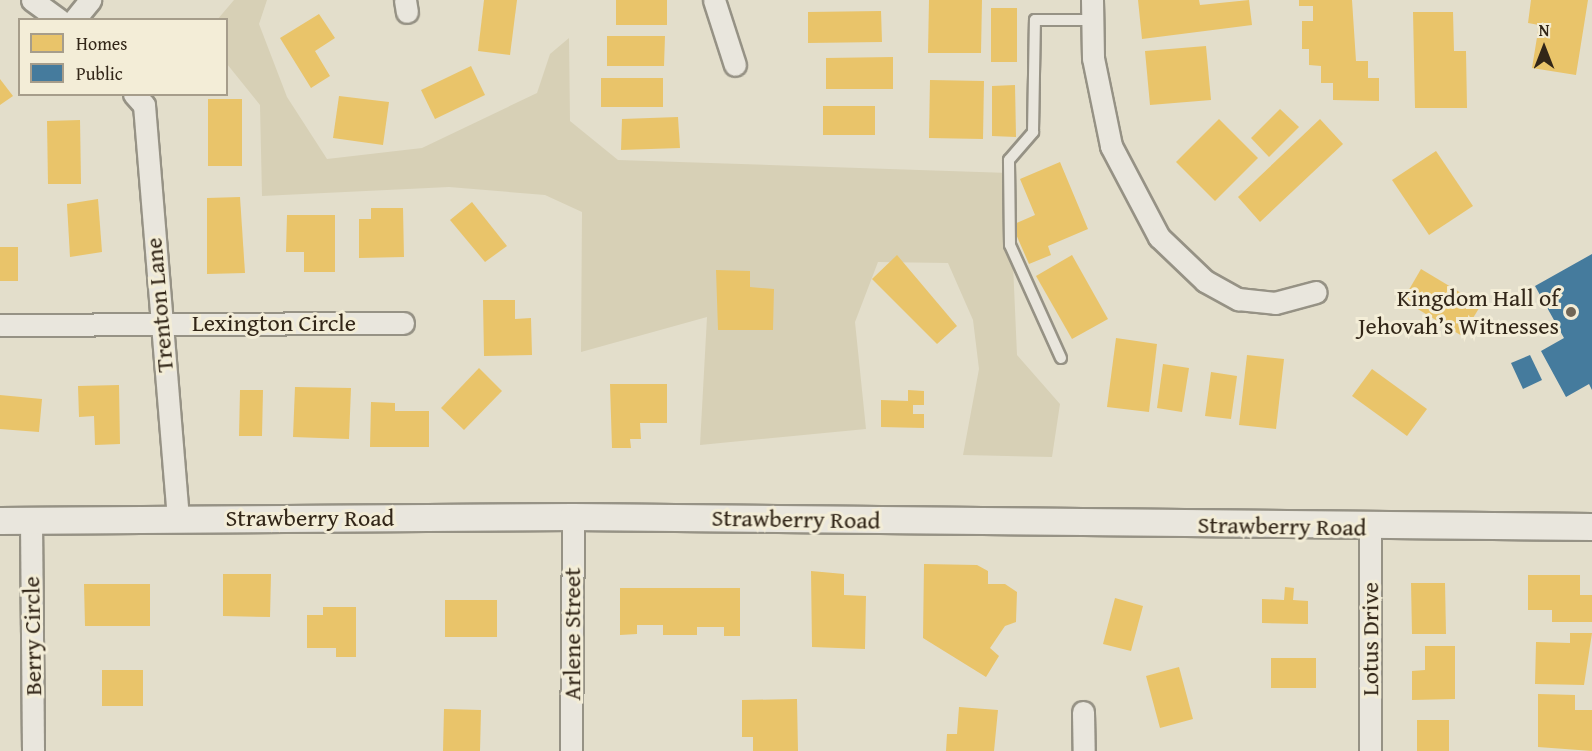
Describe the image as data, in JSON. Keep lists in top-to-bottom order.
{
  "streets": {
    "street": [
      "Trenton Lane",
      "Lexington Circle",
      "Strawberry Road",
      "Arlene Street",
      "Berry Circle",
      "Lotus Drive"
    ]
  },
  "crossings": [
    ["Trenton Lane", "Lexington Circle"],
    ["Trenton Lane", "Strawberry Road"],
    ["Strawberry Road", "Arlene Street"],
    ["Strawberry Road", "Berry Circle"],
    ["Strawberry Road", "Lotus Drive"]
  ],
  "places": ["Kingdom Hall of Jehovah’s Witnesses"],
  "legend": ["Homes", "Public"],
  "north": "top"
}
